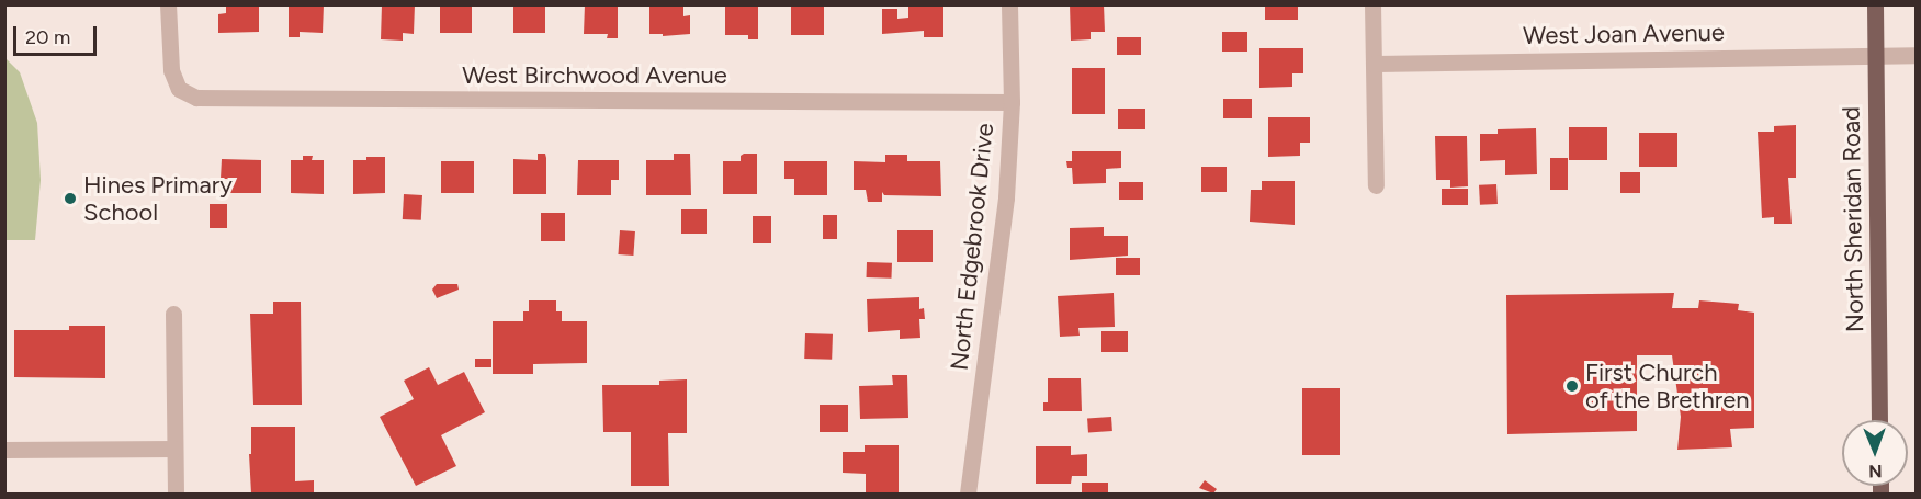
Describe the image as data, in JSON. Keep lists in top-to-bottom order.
{
  "streets": {
    "main road": ["North Sheridan Road"],
    "street": ["West Joan Avenue", "West Birchwood Avenue", "North Edgebrook Drive"]
  },
  "crossings": [
    ["West Joan Avenue", "North Sheridan Road"],
    ["West Birchwood Avenue", "North Edgebrook Drive"]
  ],
  "places": ["Hines Primary School", "First Church of the Brethren"],
  "scale_bar": "20 m",
  "north": "bottom"
}
